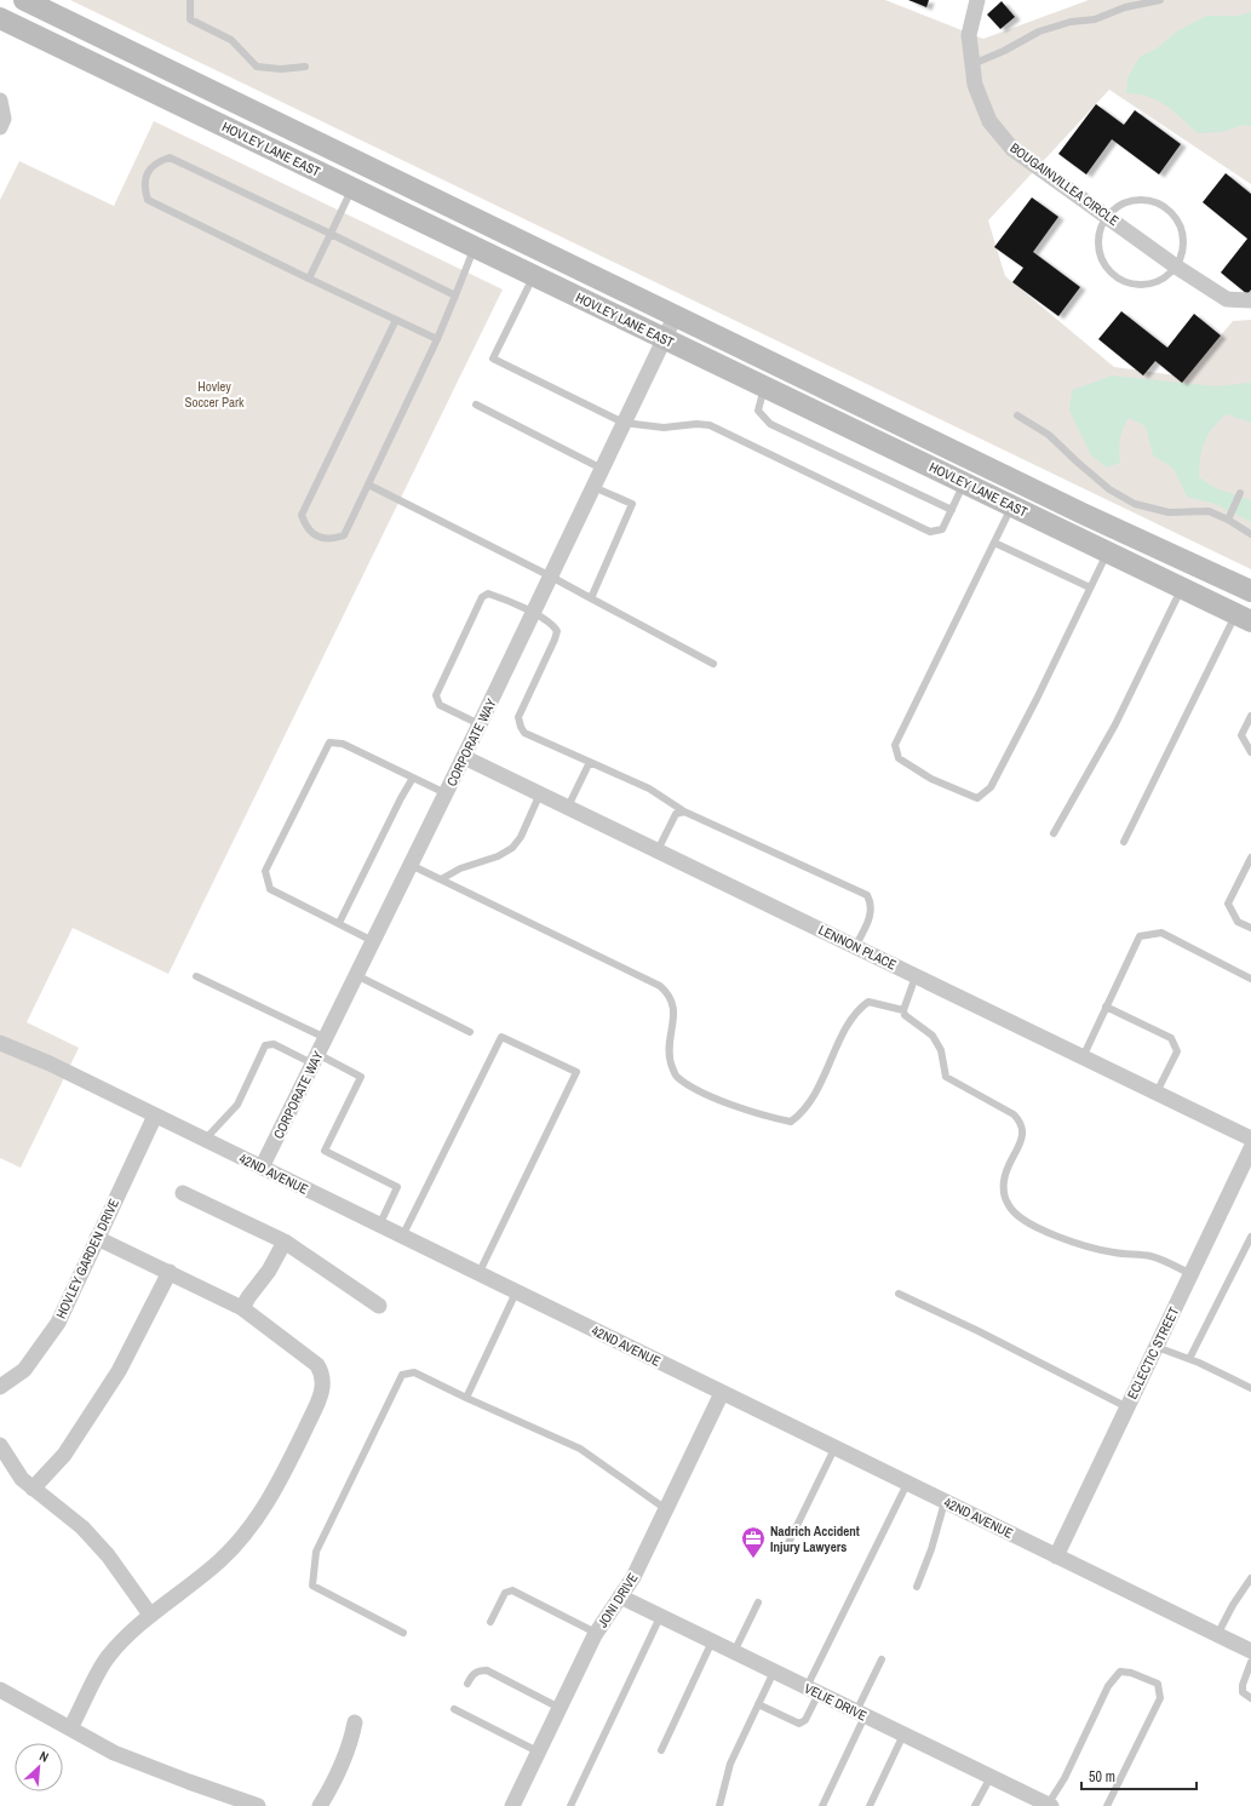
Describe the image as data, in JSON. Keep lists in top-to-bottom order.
{
  "streets": {
    "street": [
      "HOVLEY LANE EAST",
      "BOUGAINVILLEA CIRCLE",
      "CORPORATE WAY",
      "LENNON PLACE",
      "42ND AVENUE",
      "HOVLEY GARDEN DRIVE",
      "ECLECTIC STREET",
      "JONI DRIVE",
      "VELIE DRIVE"
    ]
  },
  "crossings": [
    ["HOVLEY LANE EAST", "CORPORATE WAY"],
    ["CORPORATE WAY", "LENNON PLACE"],
    ["CORPORATE WAY", "42ND AVENUE"],
    ["LENNON PLACE", "ECLECTIC STREET"],
    ["42ND AVENUE", "HOVLEY GARDEN DRIVE"],
    ["42ND AVENUE", "ECLECTIC STREET"],
    ["42ND AVENUE", "JONI DRIVE"],
    ["JONI DRIVE", "VELIE DRIVE"]
  ],
  "parks": ["Hovley Soccer Park"],
  "places": {
    "office": ["Nadrich Accident Injury Lawyers"]
  },
  "scale_bar": "50 m",
  "north": "top right"
}
